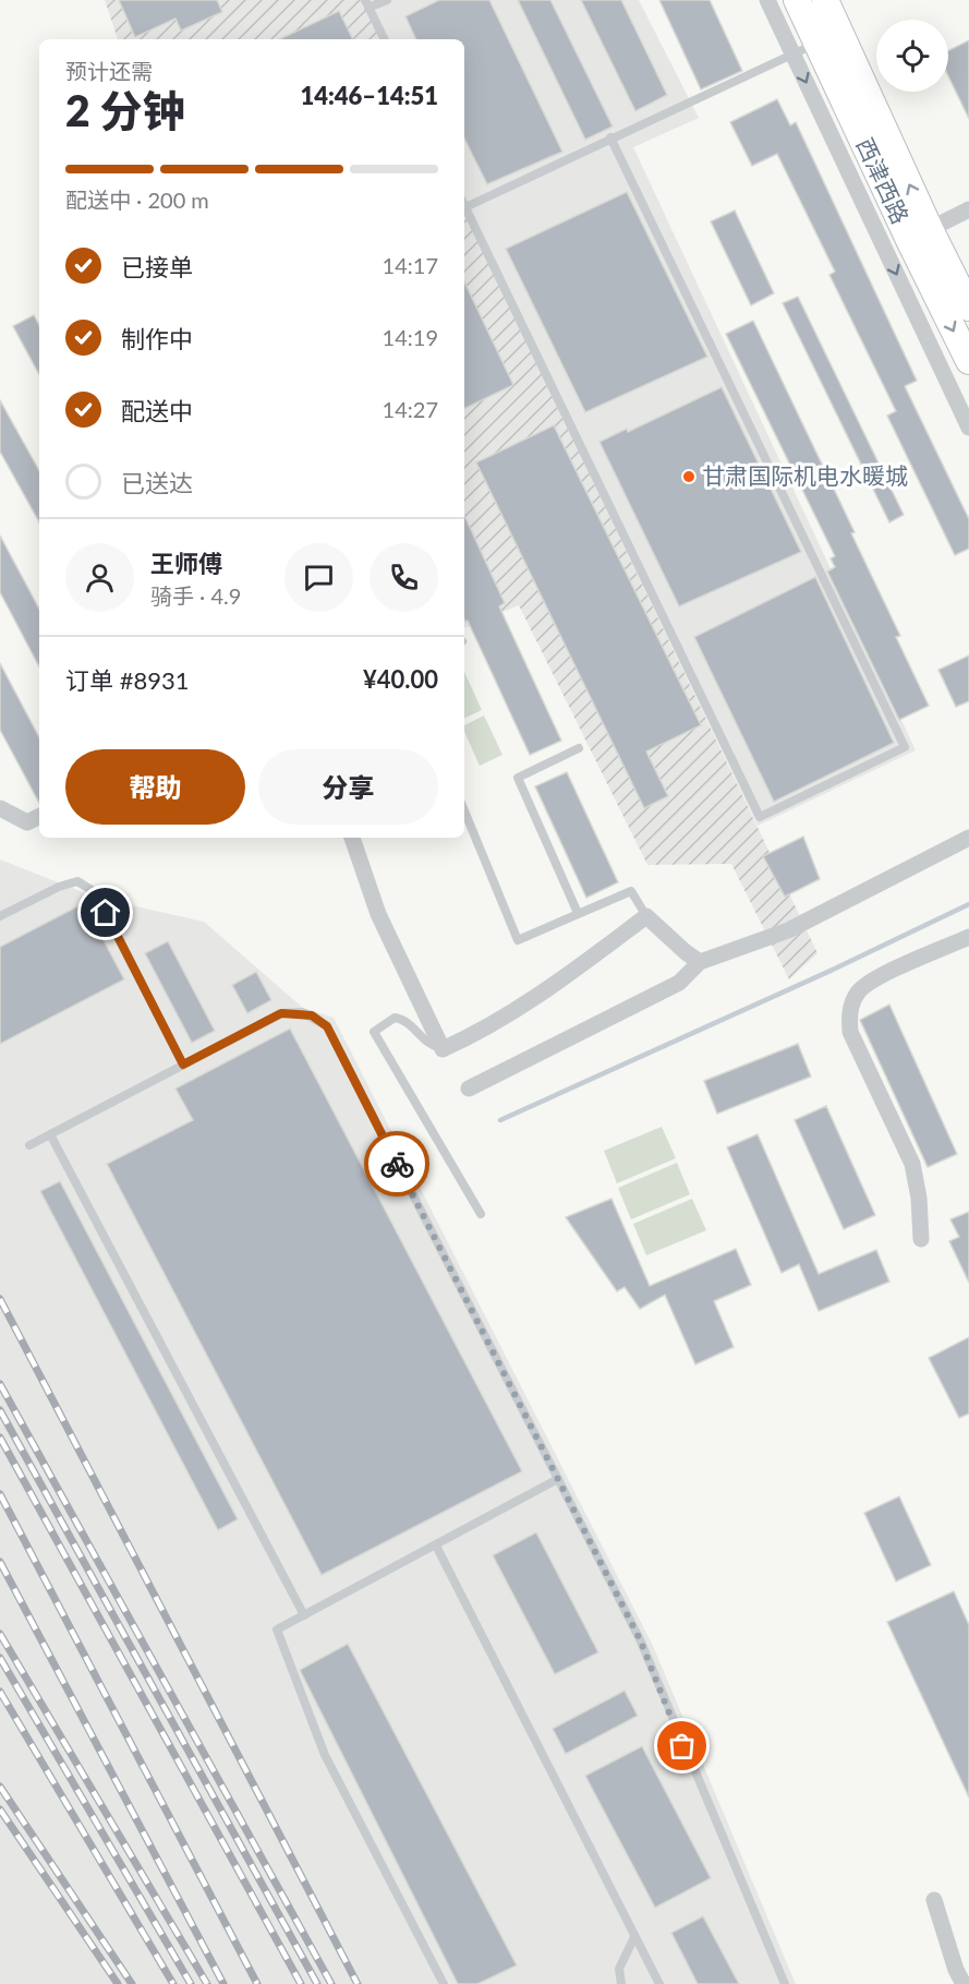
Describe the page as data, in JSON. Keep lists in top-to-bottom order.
{
  "streets": {
    "main road": ["西津西路"]
  },
  "places": ["甘肃国际机电水暖城"],
  "page": {
    "heading": ["2 分钟", "预计还需", "14:46–14:51"],
    "panel": [
      "王师傅",
      "骑手 · 4.9",
      "订单 #8931",
      "¥40.00"
    ],
    "bar": "配送中 · 200 m",
    "list": [
      ["已接单", "14:17"],
      ["制作中", "14:19"],
      ["配送中", "14:27"],
      "已送达"
    ],
    "buttons": ["帮助", "分享"]
  }
}
